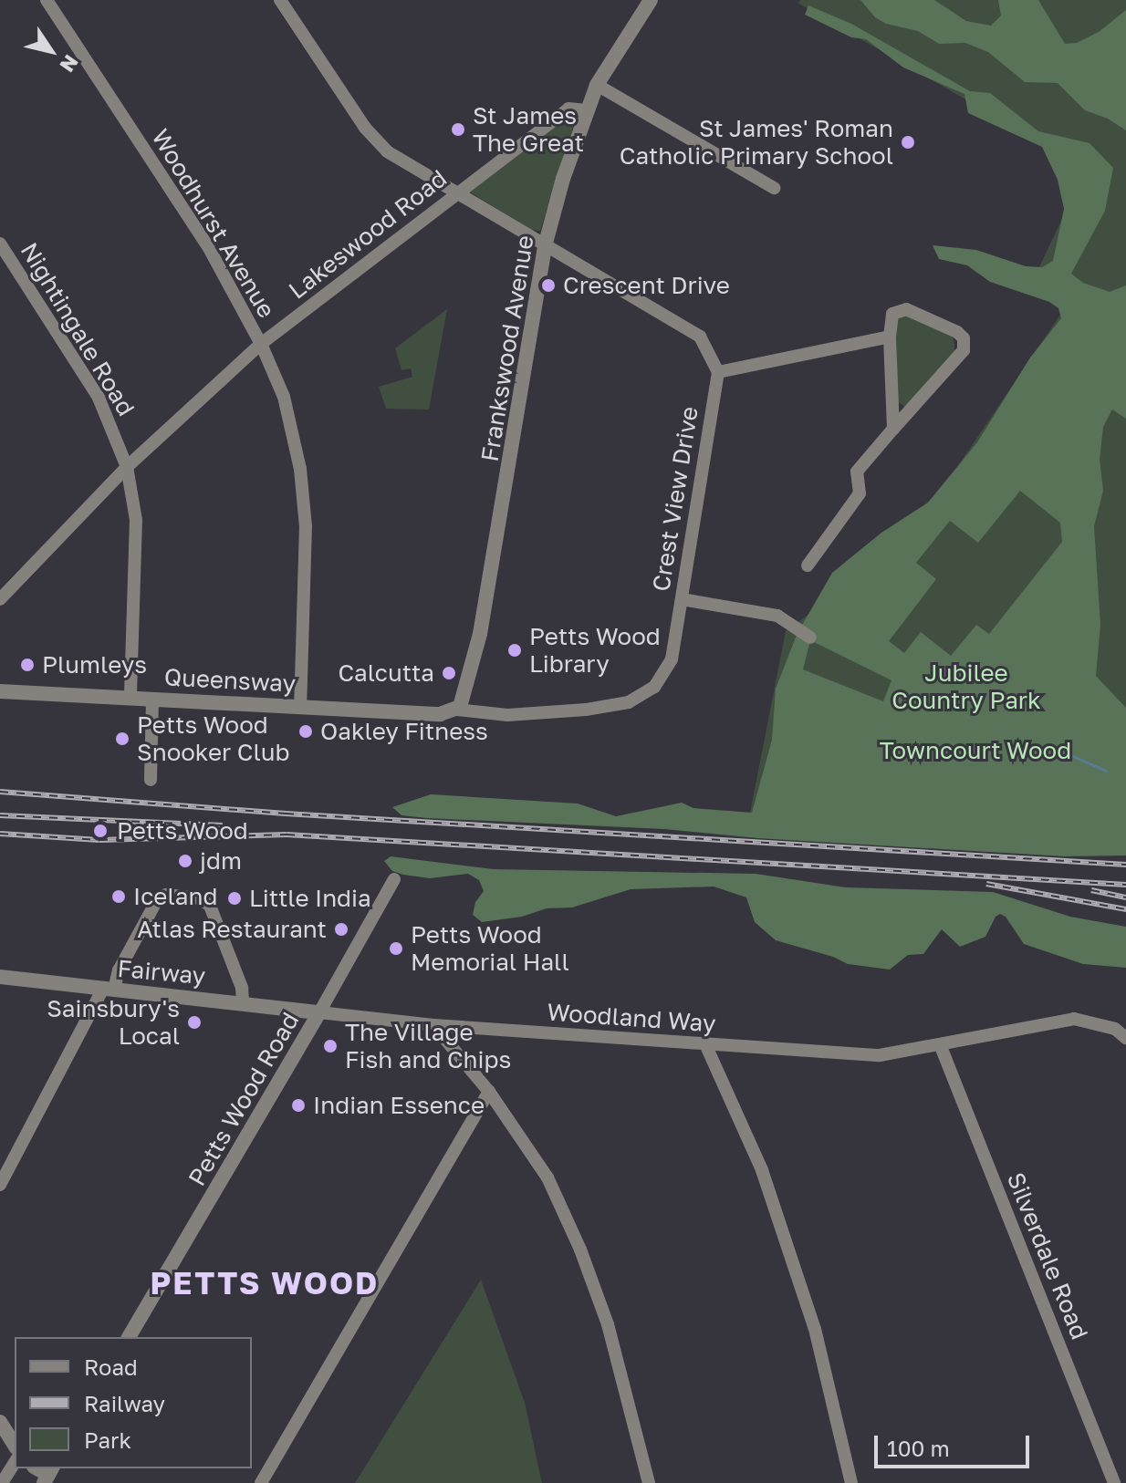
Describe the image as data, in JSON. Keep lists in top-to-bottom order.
{
  "streets": {
    "street": [
      "Woodhurst Avenue",
      "Lakeswood Road",
      "Nightingale Road",
      "Frankswood Avenue",
      "Crest View Drive",
      "Queensway",
      "Fairway",
      "Woodland Way",
      "Petts Wood Road",
      "Silverdale Road"
    ]
  },
  "crossings": [
    ["Woodhurst Avenue", "Lakeswood Road"],
    ["Woodhurst Avenue", "Queensway"],
    ["Lakeswood Road", "Nightingale Road"],
    ["Lakeswood Road", "Frankswood Avenue"],
    ["Nightingale Road", "Queensway"],
    ["Frankswood Avenue", "Crest View Drive"],
    ["Frankswood Avenue", "Queensway"],
    ["Crest View Drive", "Queensway"],
    ["Fairway", "Woodland Way"],
    ["Fairway", "Petts Wood Road"],
    ["Woodland Way", "Petts Wood Road"],
    ["Woodland Way", "Silverdale Road"]
  ],
  "districts": ["PETTS WOOD"],
  "parks": ["Jubilee Country Park", "Towncourt Wood"],
  "places": [
    "St James The Great",
    "St James' Roman Catholic Primary School",
    "Crescent Drive",
    "Petts Wood Library",
    "Plumleys",
    "Calcutta",
    "Oakley Fitness",
    "Petts Wood Snooker Club",
    "Petts Wood",
    "jdm",
    "Iceland",
    "Little India",
    "Atlas Restaurant",
    "Petts Wood Memorial Hall",
    "Sainsbury's Local",
    "The Village Fish and Chips",
    "Indian Essence"
  ],
  "legend": ["Road", "Railway", "Park"],
  "scale_bar": "100 m",
  "north": "bottom right"
}
